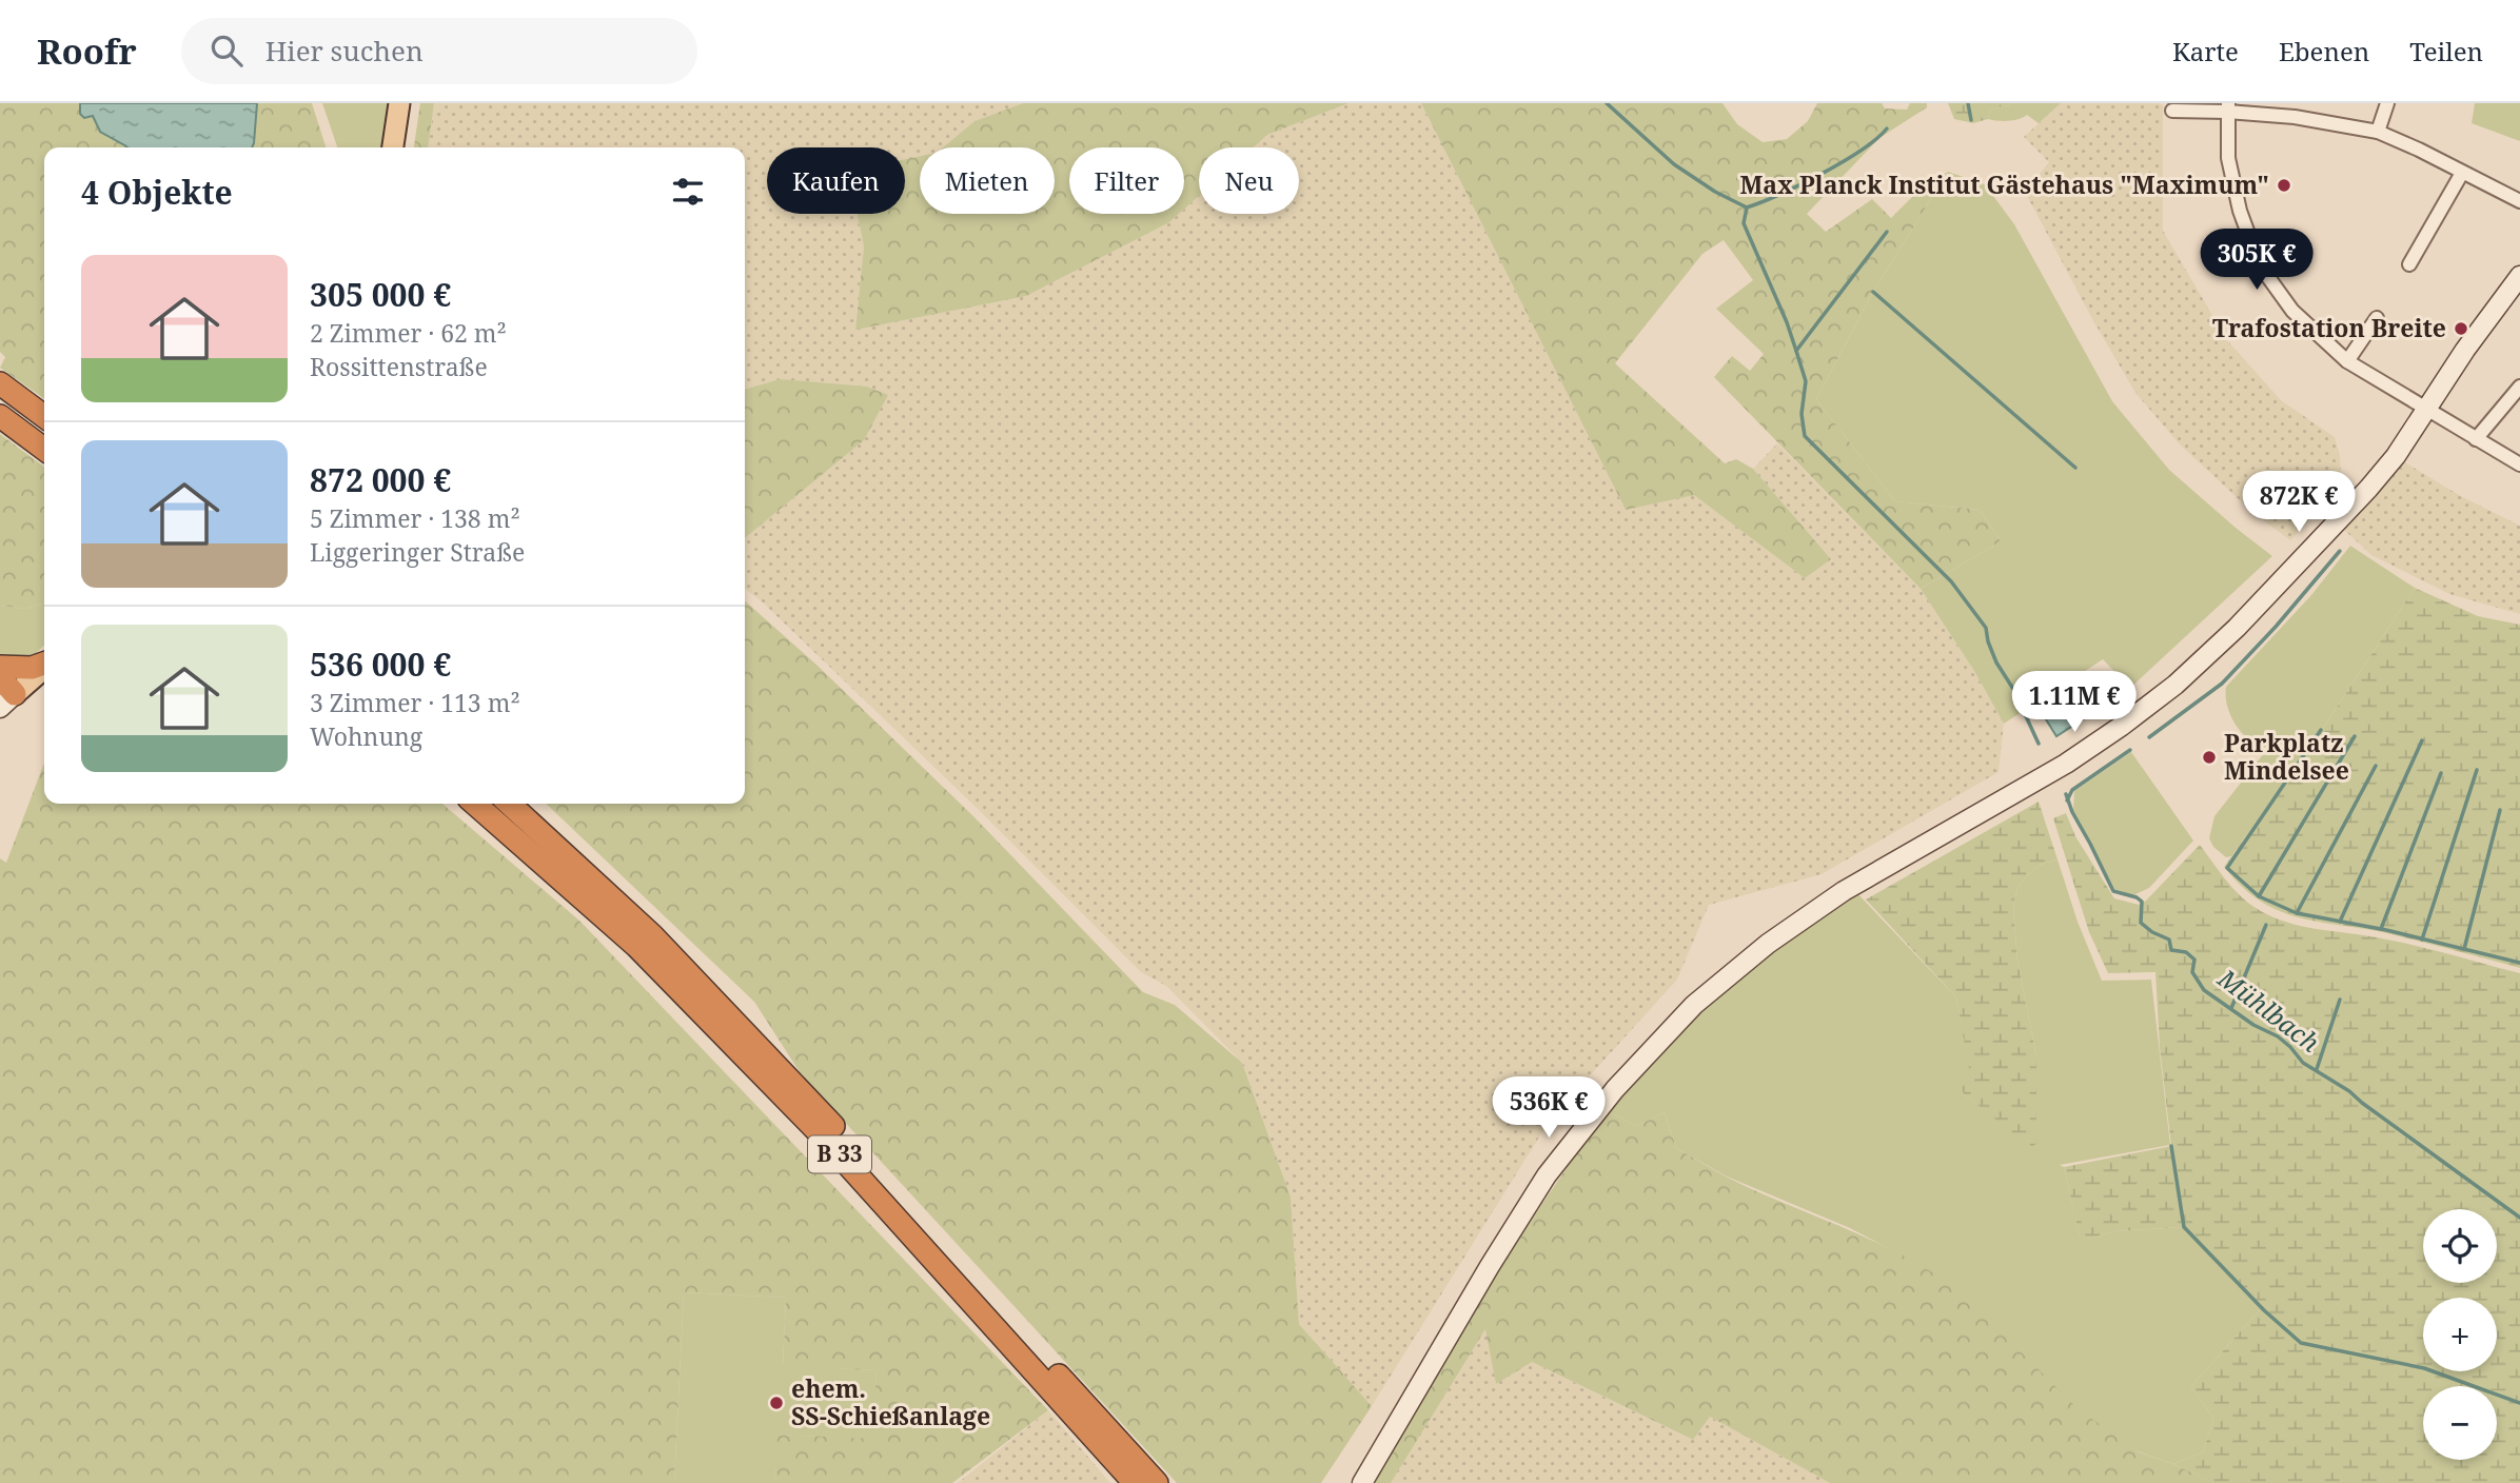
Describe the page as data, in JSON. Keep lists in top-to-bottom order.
{
  "streets": {
    "highway": ["B 33"]
  },
  "water": ["Mühlbach"],
  "places": [
    "Max Planck Institut Gästehaus \"Maximum\"",
    "Trafostation Breite",
    "Parkplatz Mindelsee",
    "ehem. SS-Schießanlage"
  ],
  "page": {
    "header": "Roofr",
    "search": "Hier suchen",
    "nav": ["Karte", "Ebenen", "Teilen"],
    "chip": [
      "Kaufen",
      "Mieten",
      "Filter",
      "Neu"
    ],
    "heading": "4 Objekte",
    "price": [
      "305K €",
      "872K €",
      "1.11M €",
      "536K €"
    ],
    "list": [
      {
        "name": "305 000 €",
        "note": "2 Zimmer · 62 m² · Rossittenstraße"
      },
      {
        "name": "872 000 €",
        "note": "5 Zimmer · 138 m² · Liggeringer Straße"
      },
      {
        "name": "536 000 €",
        "note": "3 Zimmer · 113 m² · Wohnung"
      }
    ],
    "map_buttons": ["+", "−"]
  }
}
